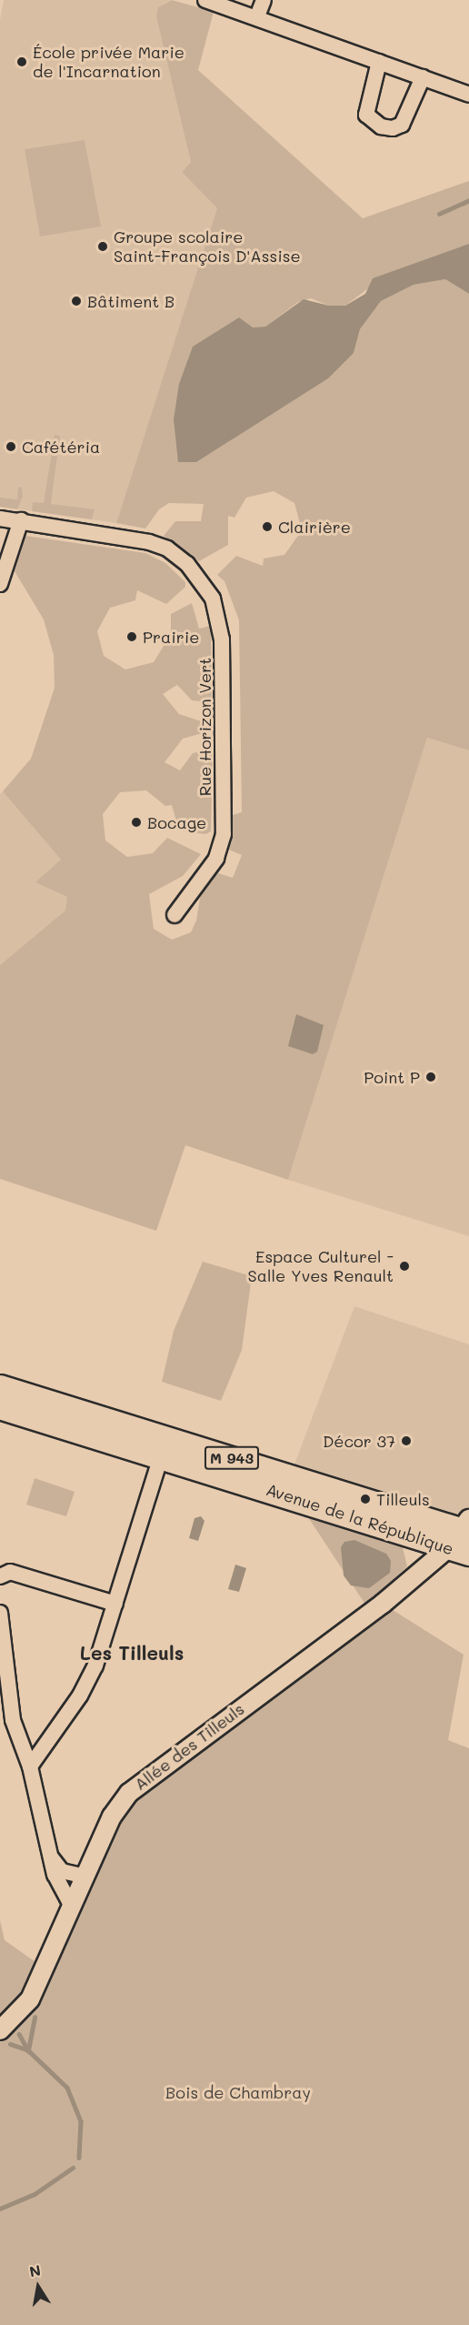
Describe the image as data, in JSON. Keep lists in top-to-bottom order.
{
  "streets": {
    "main road": ["M 943", "Avenue de la République"],
    "street": ["Rue Horizon Vert", "Allée des Tilleuls"]
  },
  "crossings": [
    ["Avenue de la République", "Allée des Tilleuls"]
  ],
  "districts": ["Les Tilleuls"],
  "parks": ["Bois de Chambray"],
  "places": [
    "École privée Marie de l'Incarnation",
    "Groupe scolaire Saint-François D'Assise",
    "Bâtiment B",
    "Cafétéria",
    "Clairière",
    "Prairie",
    "Bocage",
    "Point P",
    "Espace Culturel - Salle Yves Renault",
    "Décor 37",
    "Tilleuls"
  ],
  "north": "top"
}
